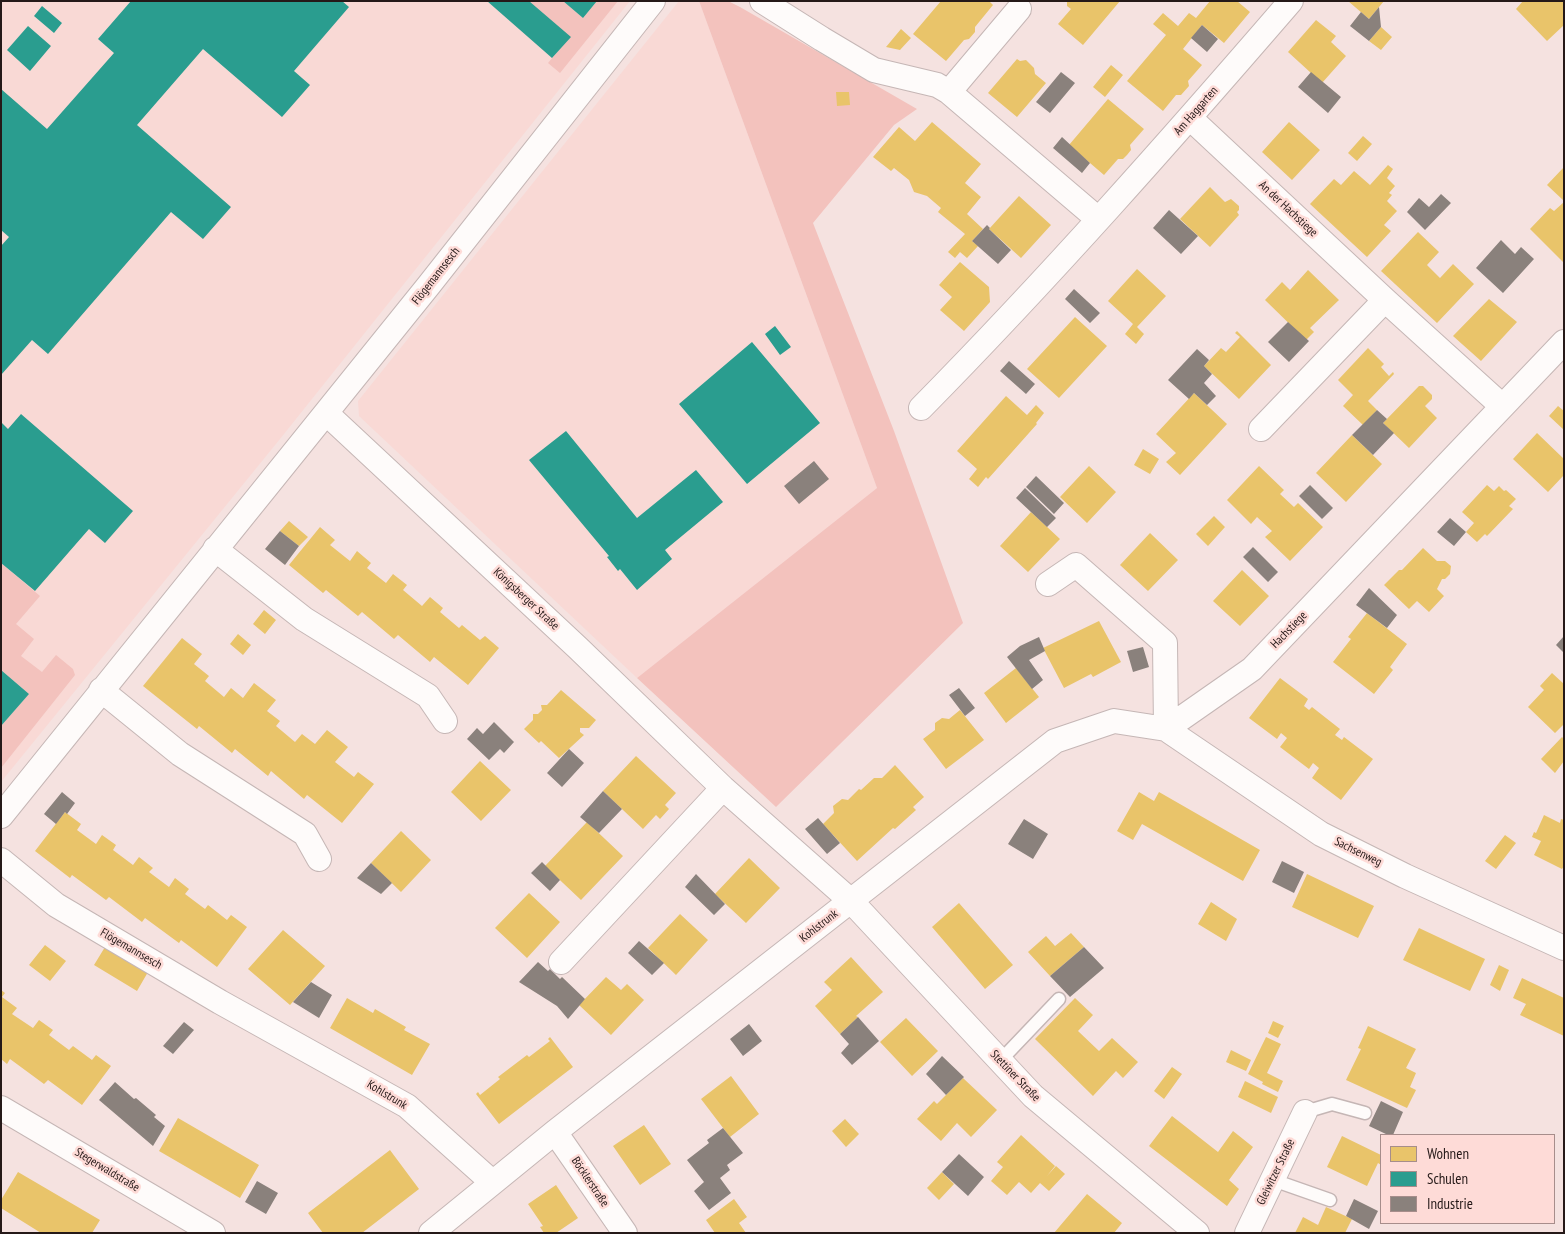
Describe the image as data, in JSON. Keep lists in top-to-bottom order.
{
  "streets": {
    "street": [
      "Am Haggarten",
      "An der Hachstiege",
      "Flögemannsesch",
      "Königsberger Straße",
      "Hachstiege",
      "Sachsenweg",
      "Kohlstrunk",
      "Stettiner Straße",
      "Stegerwaldstraße",
      "Gleiwitzer Straße",
      "Böcklerstraße"
    ]
  },
  "crossings": [
    ["Am Haggarten", "An der Hachstiege"],
    ["An der Hachstiege", "Hachstiege"],
    ["Flögemannsesch", "Königsberger Straße"],
    ["Flögemannsesch", "Kohlstrunk"],
    ["Königsberger Straße", "Kohlstrunk"],
    ["Königsberger Straße", "Stettiner Straße"],
    ["Hachstiege", "Sachsenweg"],
    ["Hachstiege", "Kohlstrunk"],
    ["Sachsenweg", "Kohlstrunk"],
    ["Kohlstrunk", "Stettiner Straße"],
    ["Kohlstrunk", "Böcklerstraße"]
  ],
  "legend": ["Wohnen", "Schulen", "Industrie"]
}
